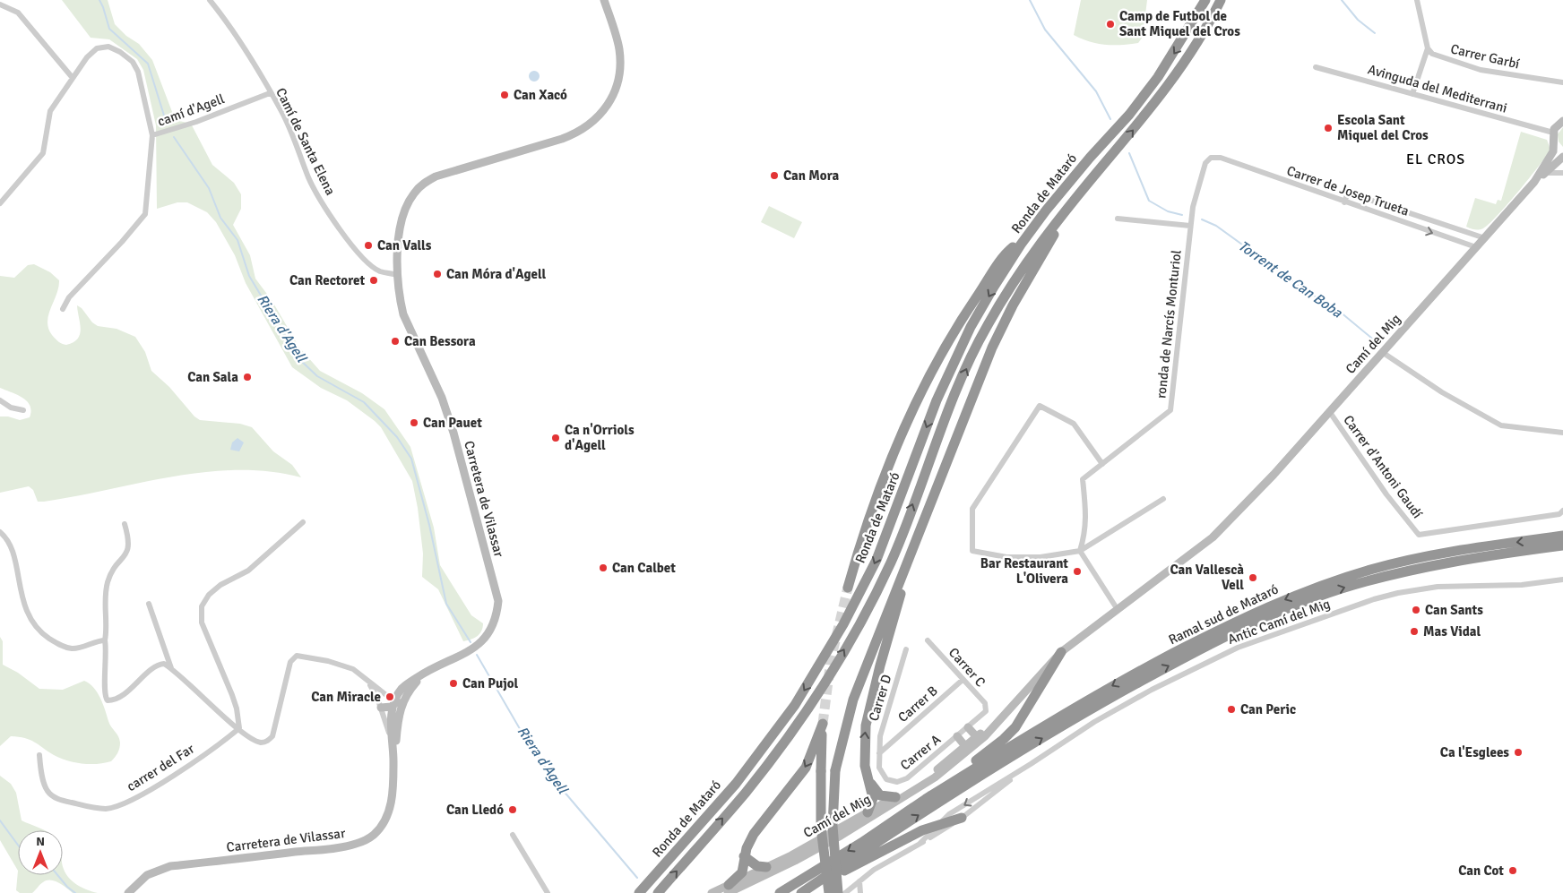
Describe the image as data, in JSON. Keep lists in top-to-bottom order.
{
  "streets": {
    "highway": ["Ronda de Mataró", "Ramal sud de Mataró"],
    "street": [
      "Carrer Garbí",
      "Avinguda del Mediterrani",
      "camí d'Agell",
      "Camí de Santa Elena",
      "Carrer de Josep Trueta",
      "ronda de Narcís Monturiol",
      "Camí del Mig",
      "Carrer d'Antoni Gaudí",
      "Carretera de Vilassar",
      "Antic Camí del Mig",
      "Carrer C",
      "Carrer D",
      "Carrer B",
      "Carrer A",
      "carrer del Far"
    ]
  },
  "crossings": [
    ["Avinguda del Mediterrani", "Camí del Mig"],
    ["camí d'Agell", "Camí de Santa Elena"],
    ["Camí de Santa Elena", "Carretera de Vilassar"],
    ["Carrer de Josep Trueta", "ronda de Narcís Monturiol"],
    ["Carrer de Josep Trueta", "Camí del Mig"],
    ["Camí del Mig", "Carrer d'Antoni Gaudí"],
    ["Carrer C", "Carrer B"],
    ["Carrer C", "Carrer A"],
    ["Carrer D", "Carrer B"],
    ["Carrer D", "Carrer A"],
    ["Carrer B", "Carrer A"]
  ],
  "districts": ["EL CROS"],
  "water": ["Torrent de Can Boba", "Riera d'Agell"],
  "places": [
    "Camp de Futbol de Sant Miquel del Cros",
    "Can Xacó",
    "Escola Sant Miquel del Cros",
    "Can Mora",
    "Can Valls",
    "Can Móra d'Agell",
    "Can Rectoret",
    "Can Bessora",
    "Can Sala",
    "Can Pauet",
    "Ca n'Orriols d'Agell",
    "Can Calbet",
    "Bar Restaurant L'Olivera",
    "Can Vallescà Vell",
    "Can Sants",
    "Mas Vidal",
    "Can Pujol",
    "Can Miracle",
    "Can Peric",
    "Ca l'Esglees",
    "Can Lledó",
    "Can Cot"
  ],
  "north": "top"
}
